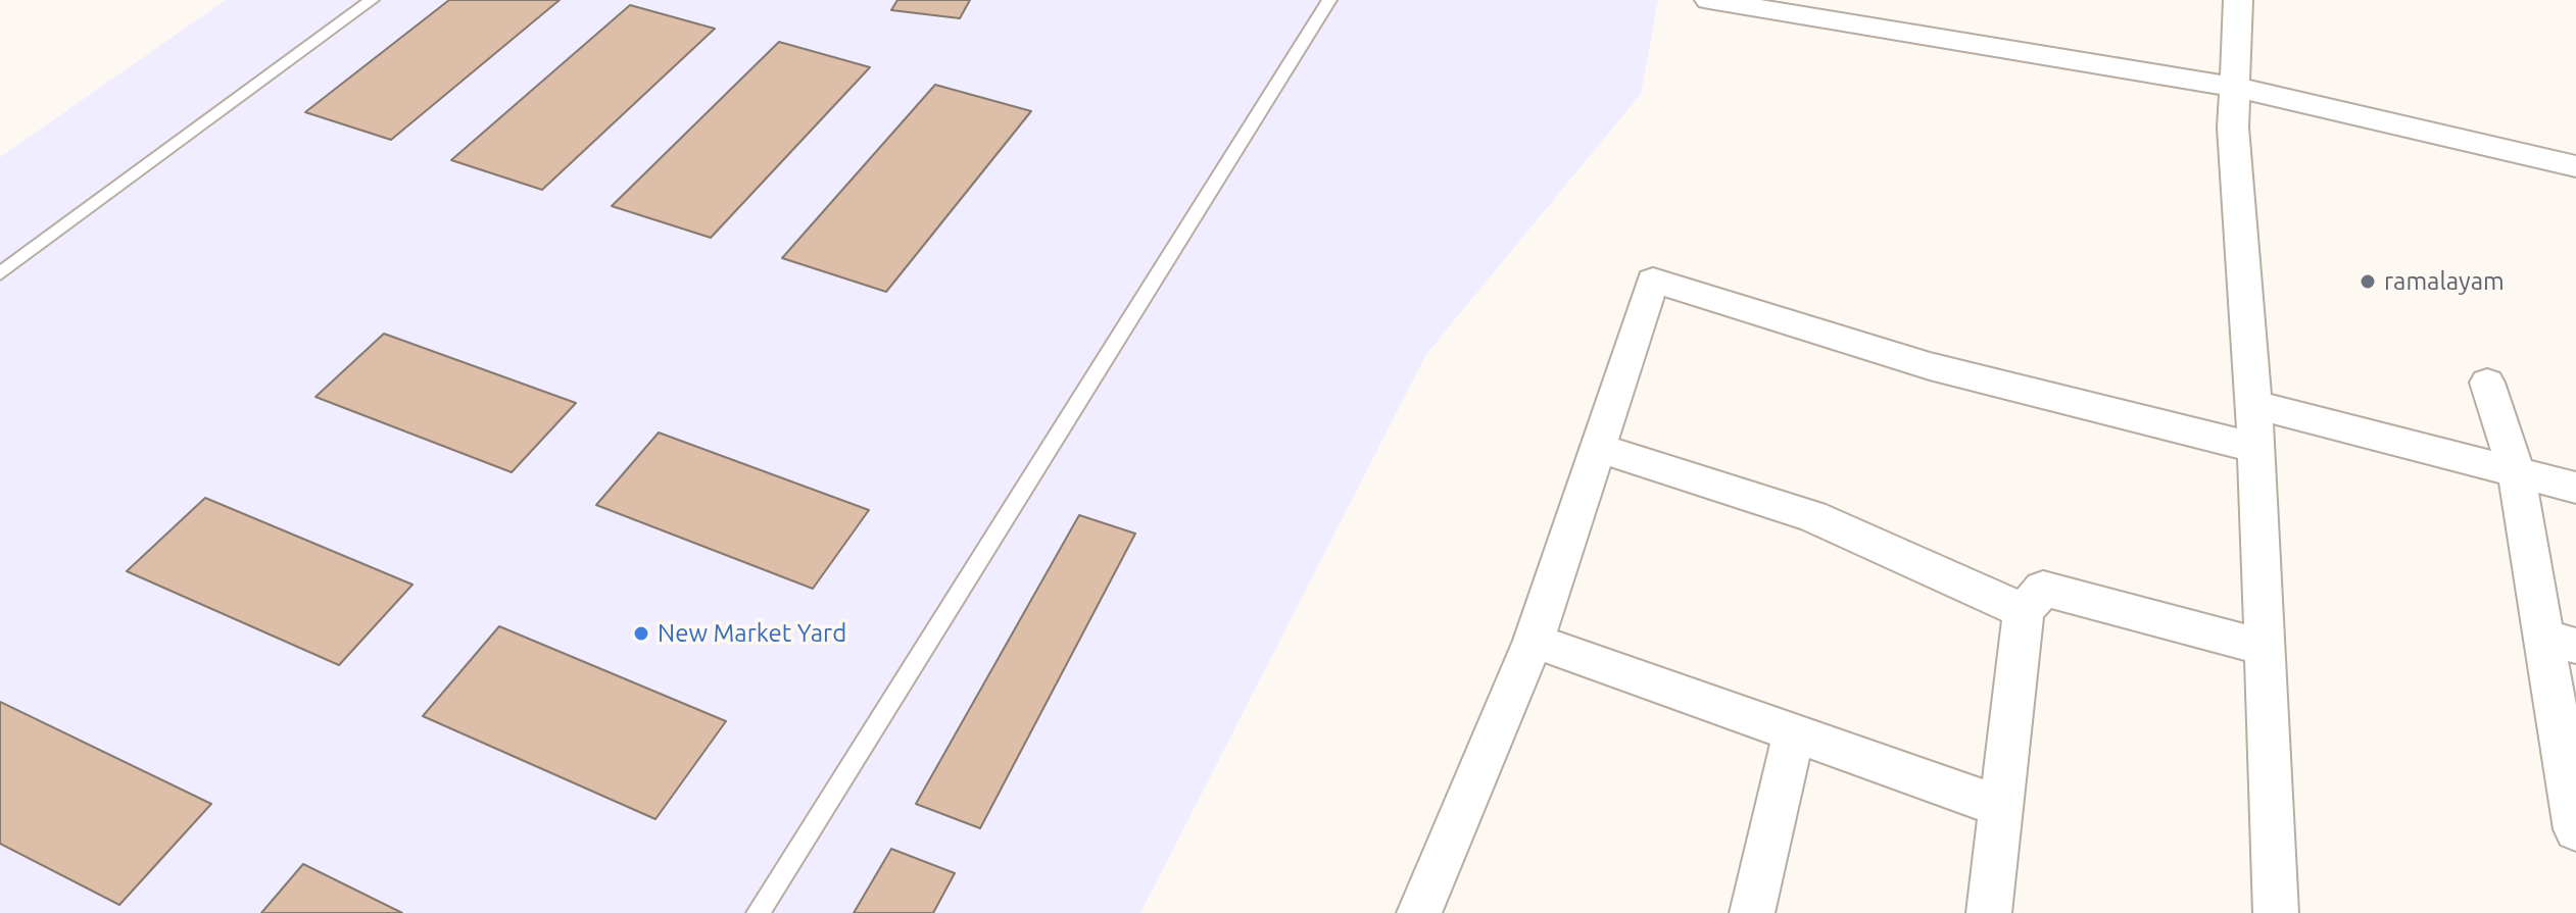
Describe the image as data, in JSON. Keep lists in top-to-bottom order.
{
  "places": ["ramalayam", "New Market Yard"]
}
